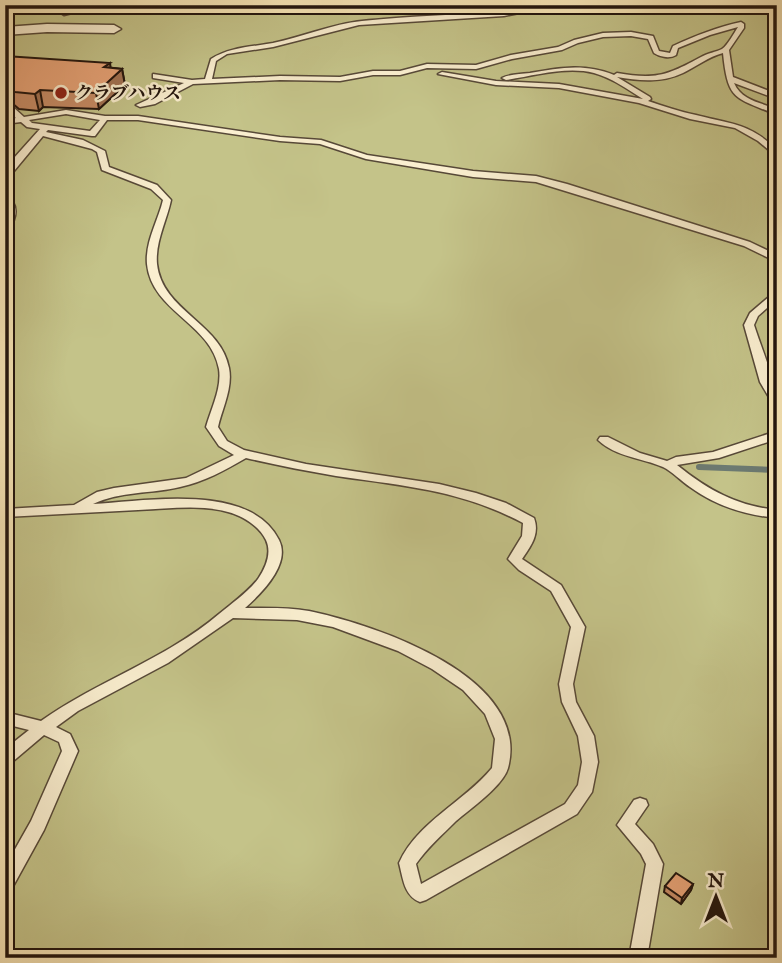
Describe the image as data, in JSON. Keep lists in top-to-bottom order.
{
  "places": ["クラブハウス"],
  "north": "top"
}
